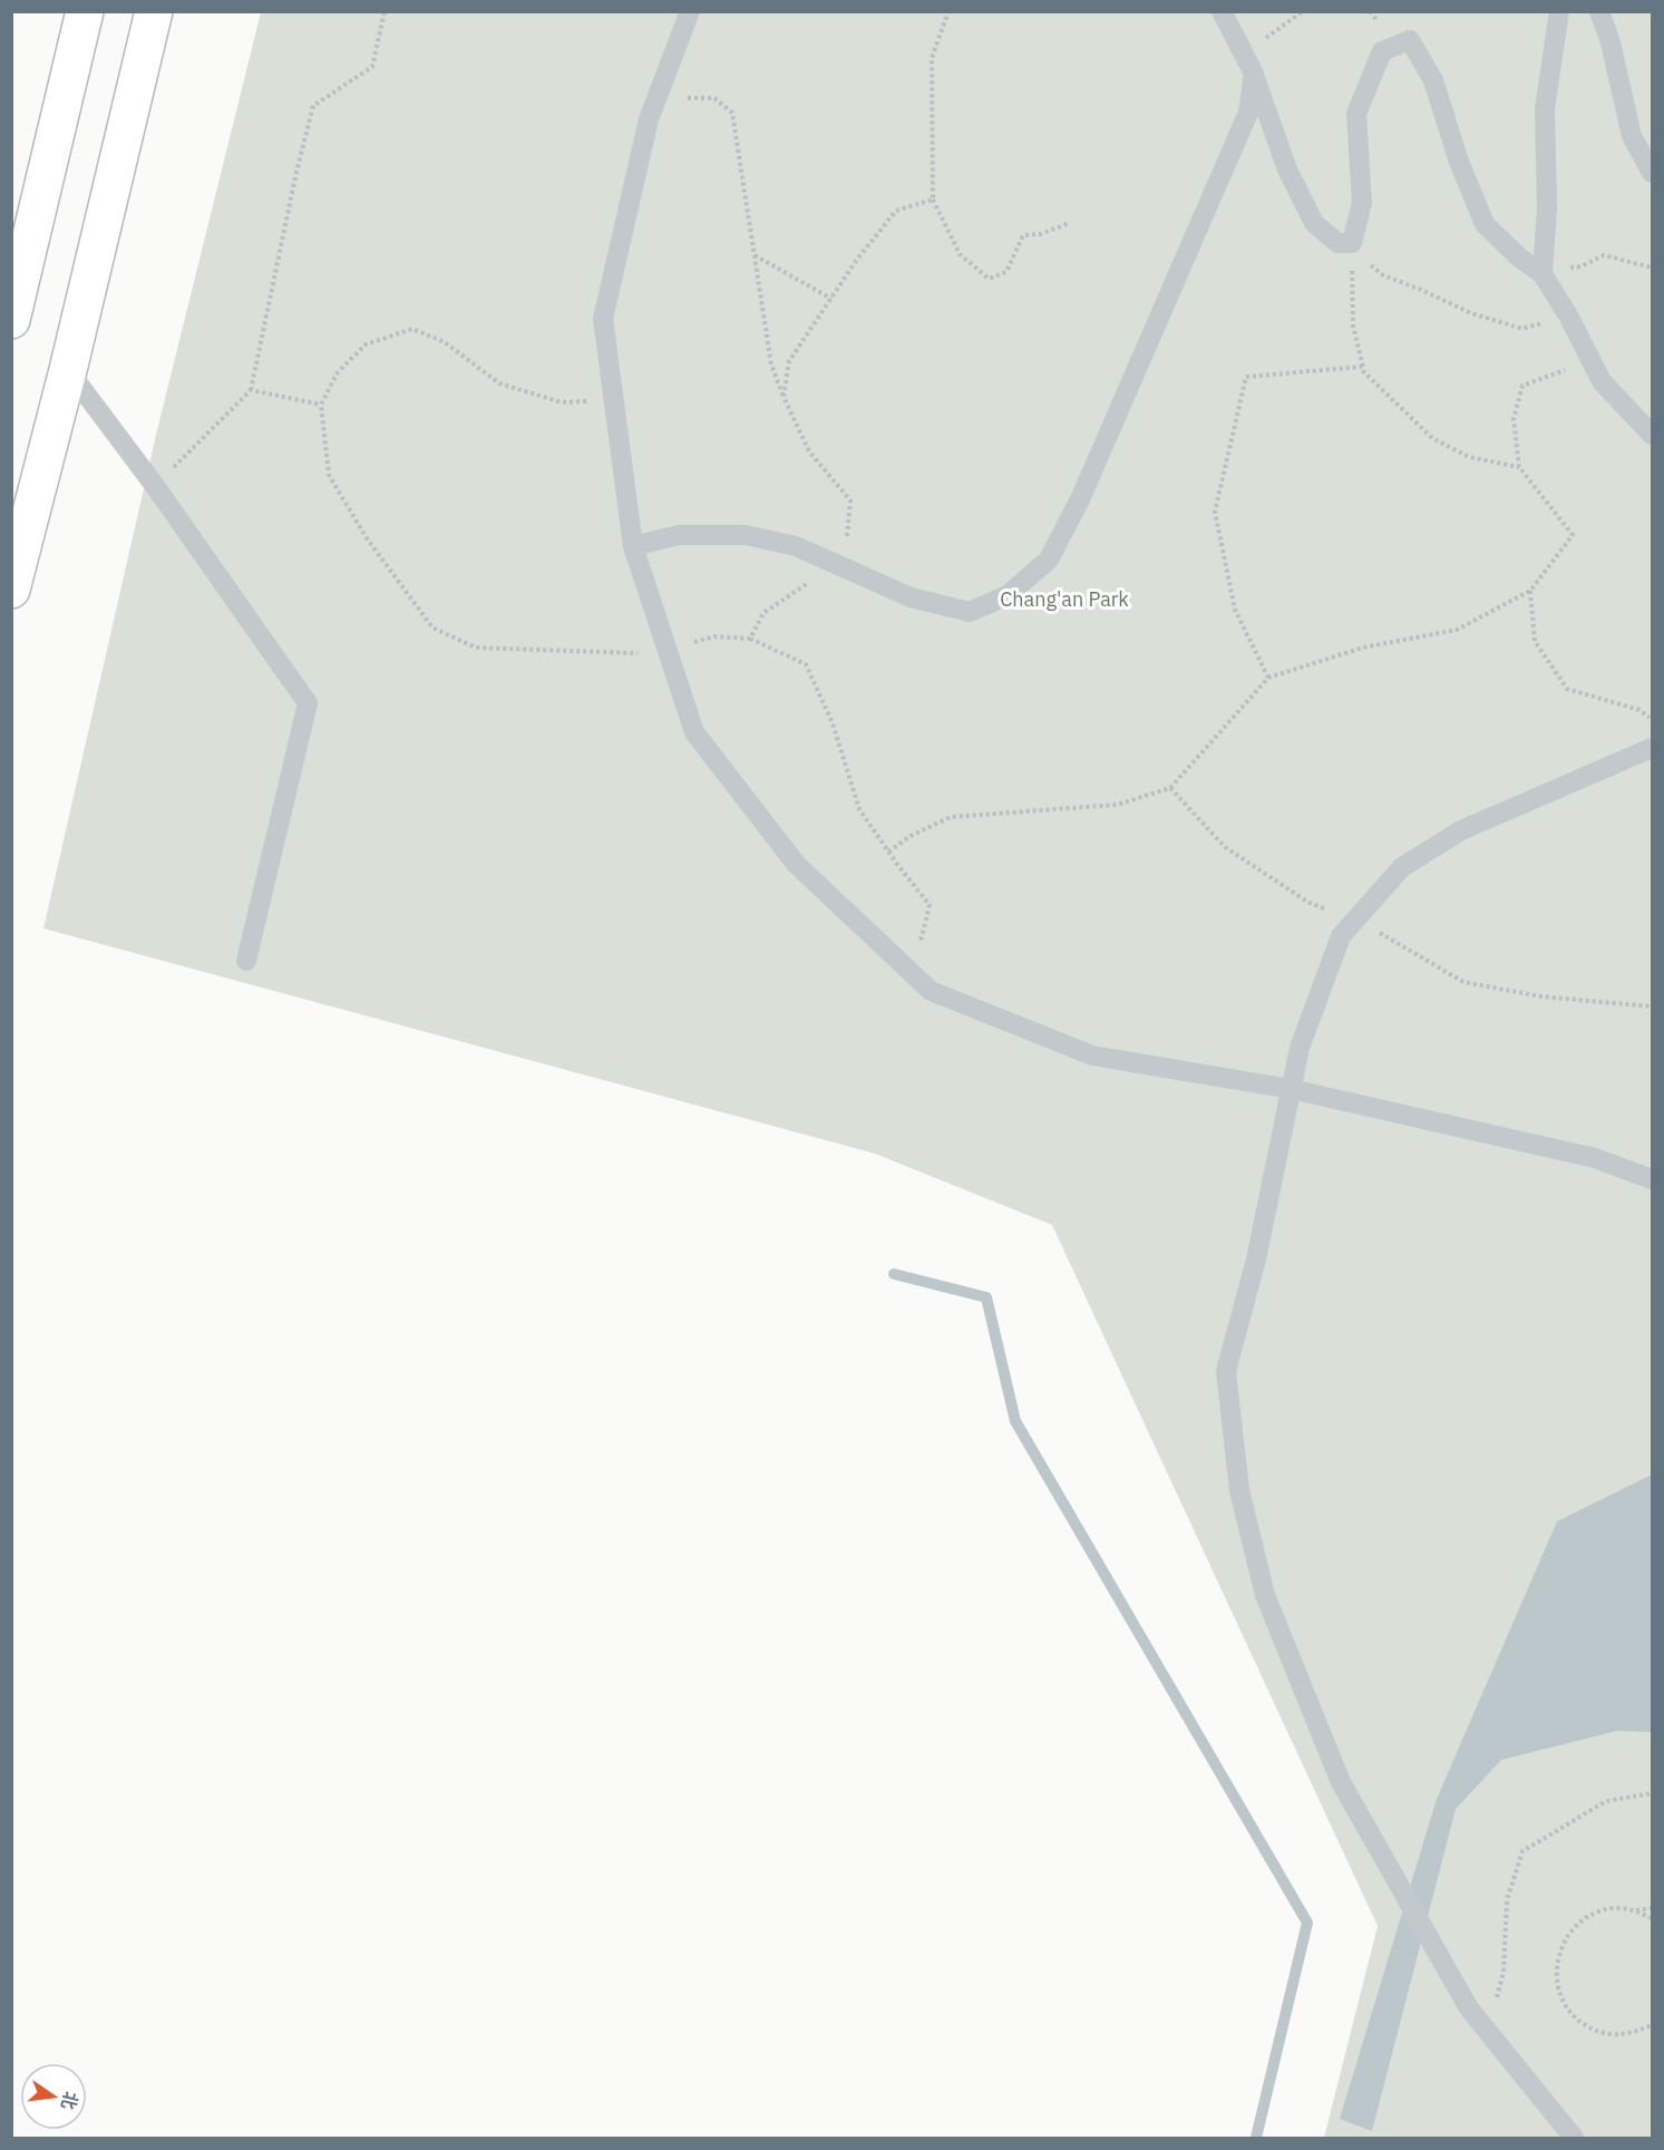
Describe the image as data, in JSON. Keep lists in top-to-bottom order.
{
  "parks": ["Chang'an Park"],
  "north": "right"
}
